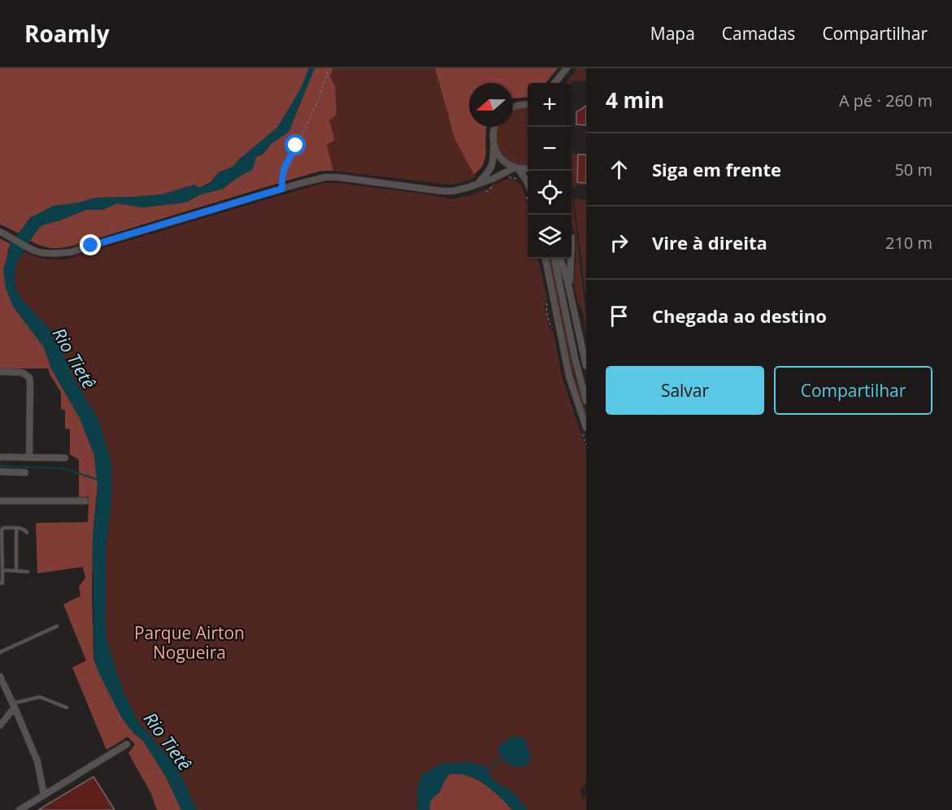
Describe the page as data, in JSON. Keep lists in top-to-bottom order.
{
  "water": ["Rio Tietê"],
  "parks": ["Parque Airton Nogueira"],
  "north": "left",
  "page": {
    "header": "Roamly",
    "nav": ["Mapa", "Camadas", "Compartilhar"],
    "heading": ["4 min", "A pé · 260 m"],
    "map_buttons": ["+", "−"],
    "list": [
      ["Siga em frente", "50 m"],
      ["Vire à direita", "210 m"],
      "Chegada ao destino"
    ],
    "buttons": ["Salvar", "Compartilhar"]
  }
}
